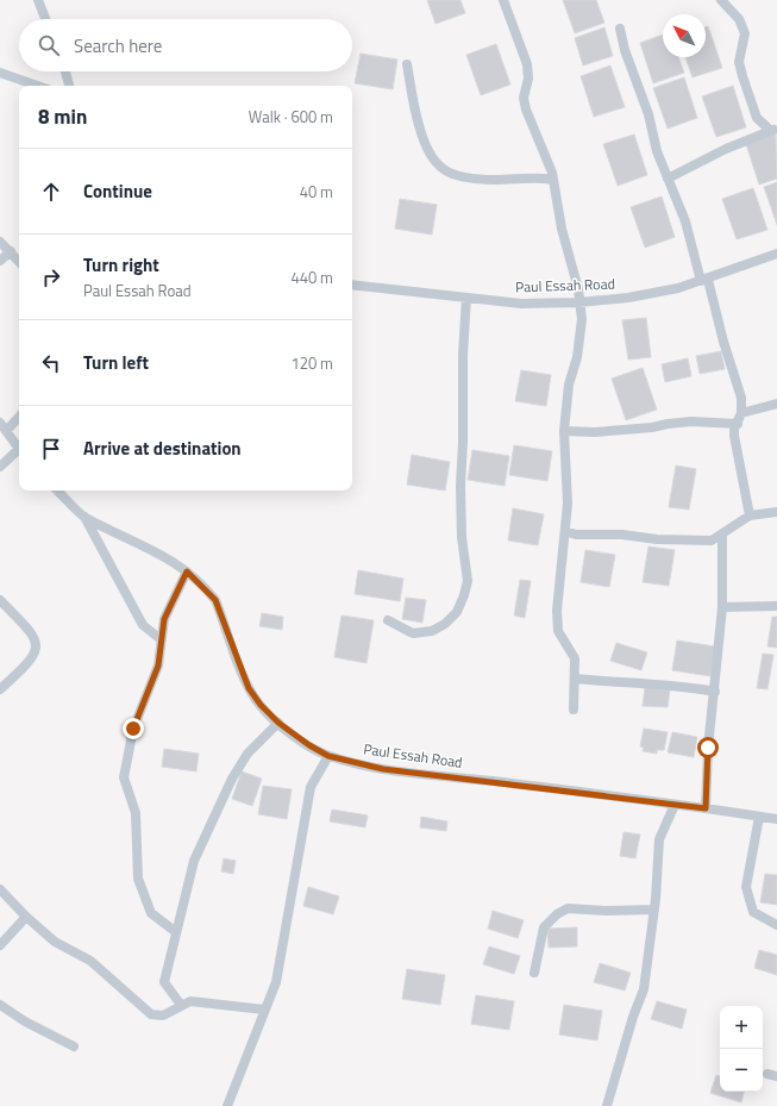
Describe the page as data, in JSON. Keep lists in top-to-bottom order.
{
  "streets": {
    "street": ["Paul Essah Road"]
  },
  "north": "top left",
  "page": {
    "search": "Search here",
    "heading": ["8 min", "Walk · 600 m"],
    "list": [
      ["Continue", "40 m"],
      ["Turn right", "Paul Essah Road", "440 m"],
      ["Turn left", "120 m"],
      "Arrive at destination"
    ],
    "map_buttons": ["+", "−"]
  }
}
